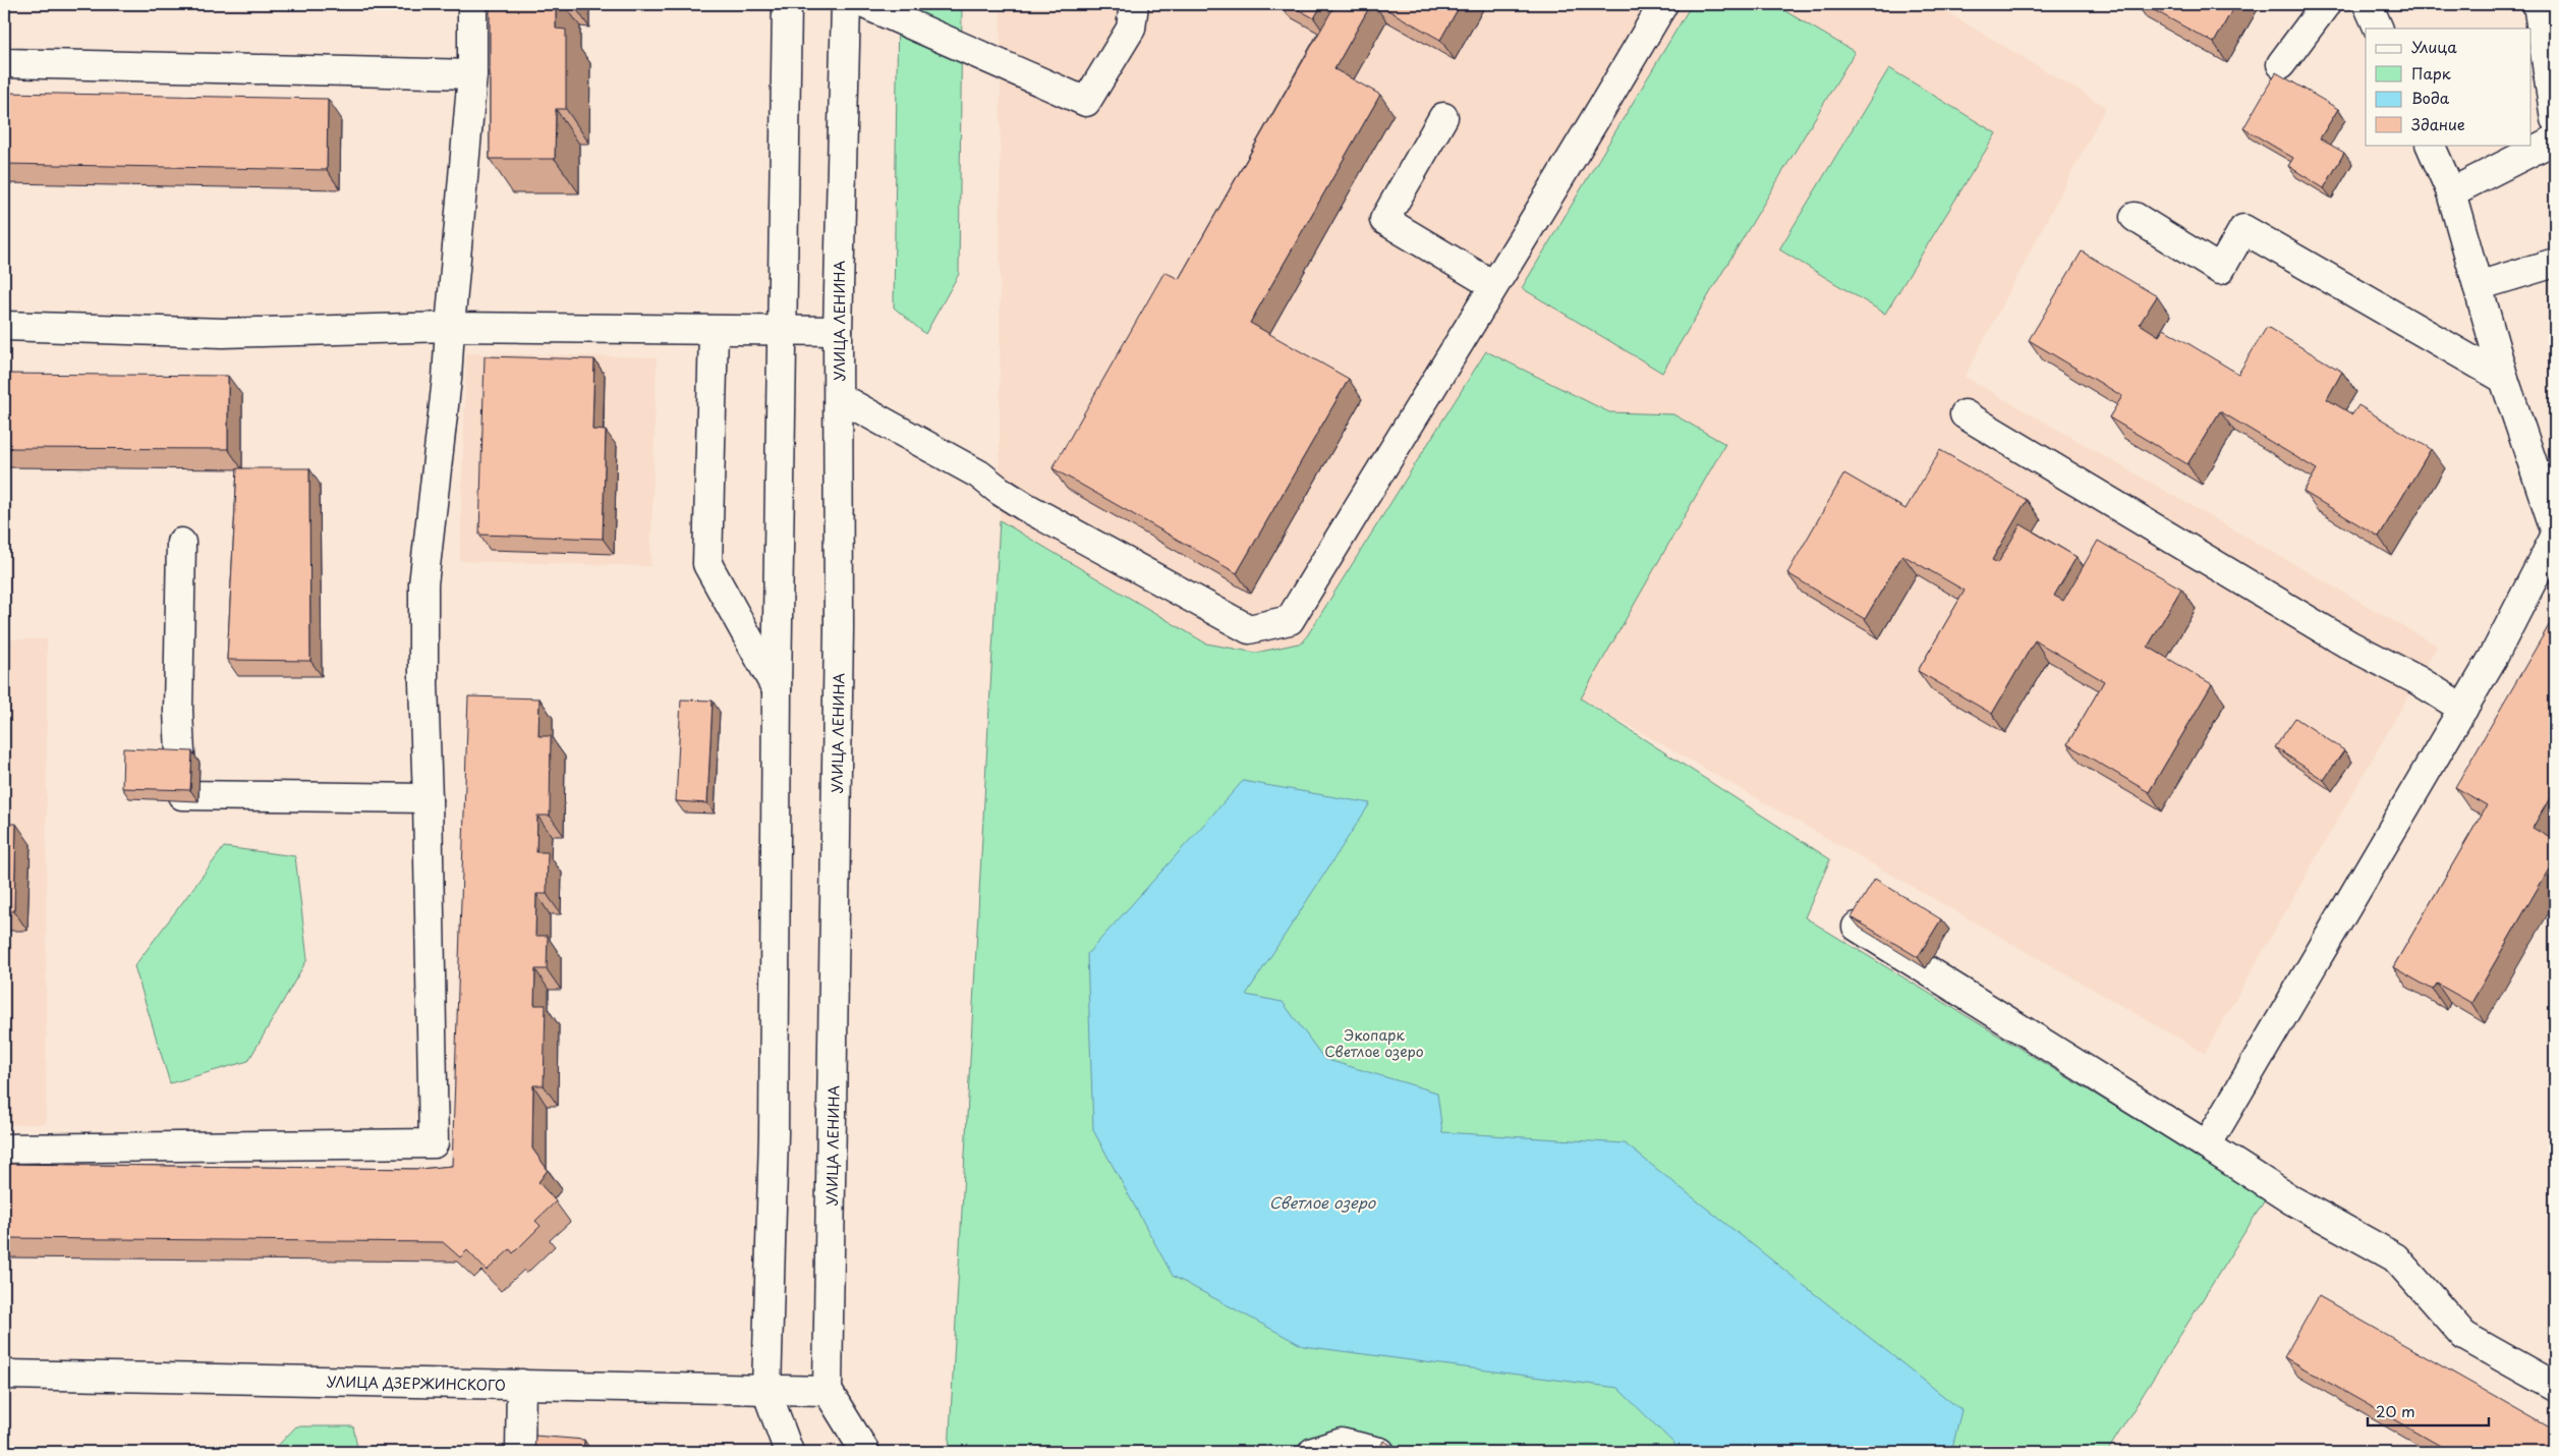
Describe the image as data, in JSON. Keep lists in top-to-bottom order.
{
  "streets": {
    "main road": ["УЛИЦА ЛЕНИНА", "УЛИЦА ДЗЕРЖИНСКОГО"]
  },
  "crossings": [
    ["УЛИЦА ЛЕНИНА", "УЛИЦА ДЗЕРЖИНСКОГО"]
  ],
  "water": ["Светлое озеро"],
  "parks": ["Экопарк Светлое озеро"],
  "legend": [
    "Улица",
    "Парк",
    "Вода",
    "Здание"
  ],
  "scale_bar": "20 m"
}
